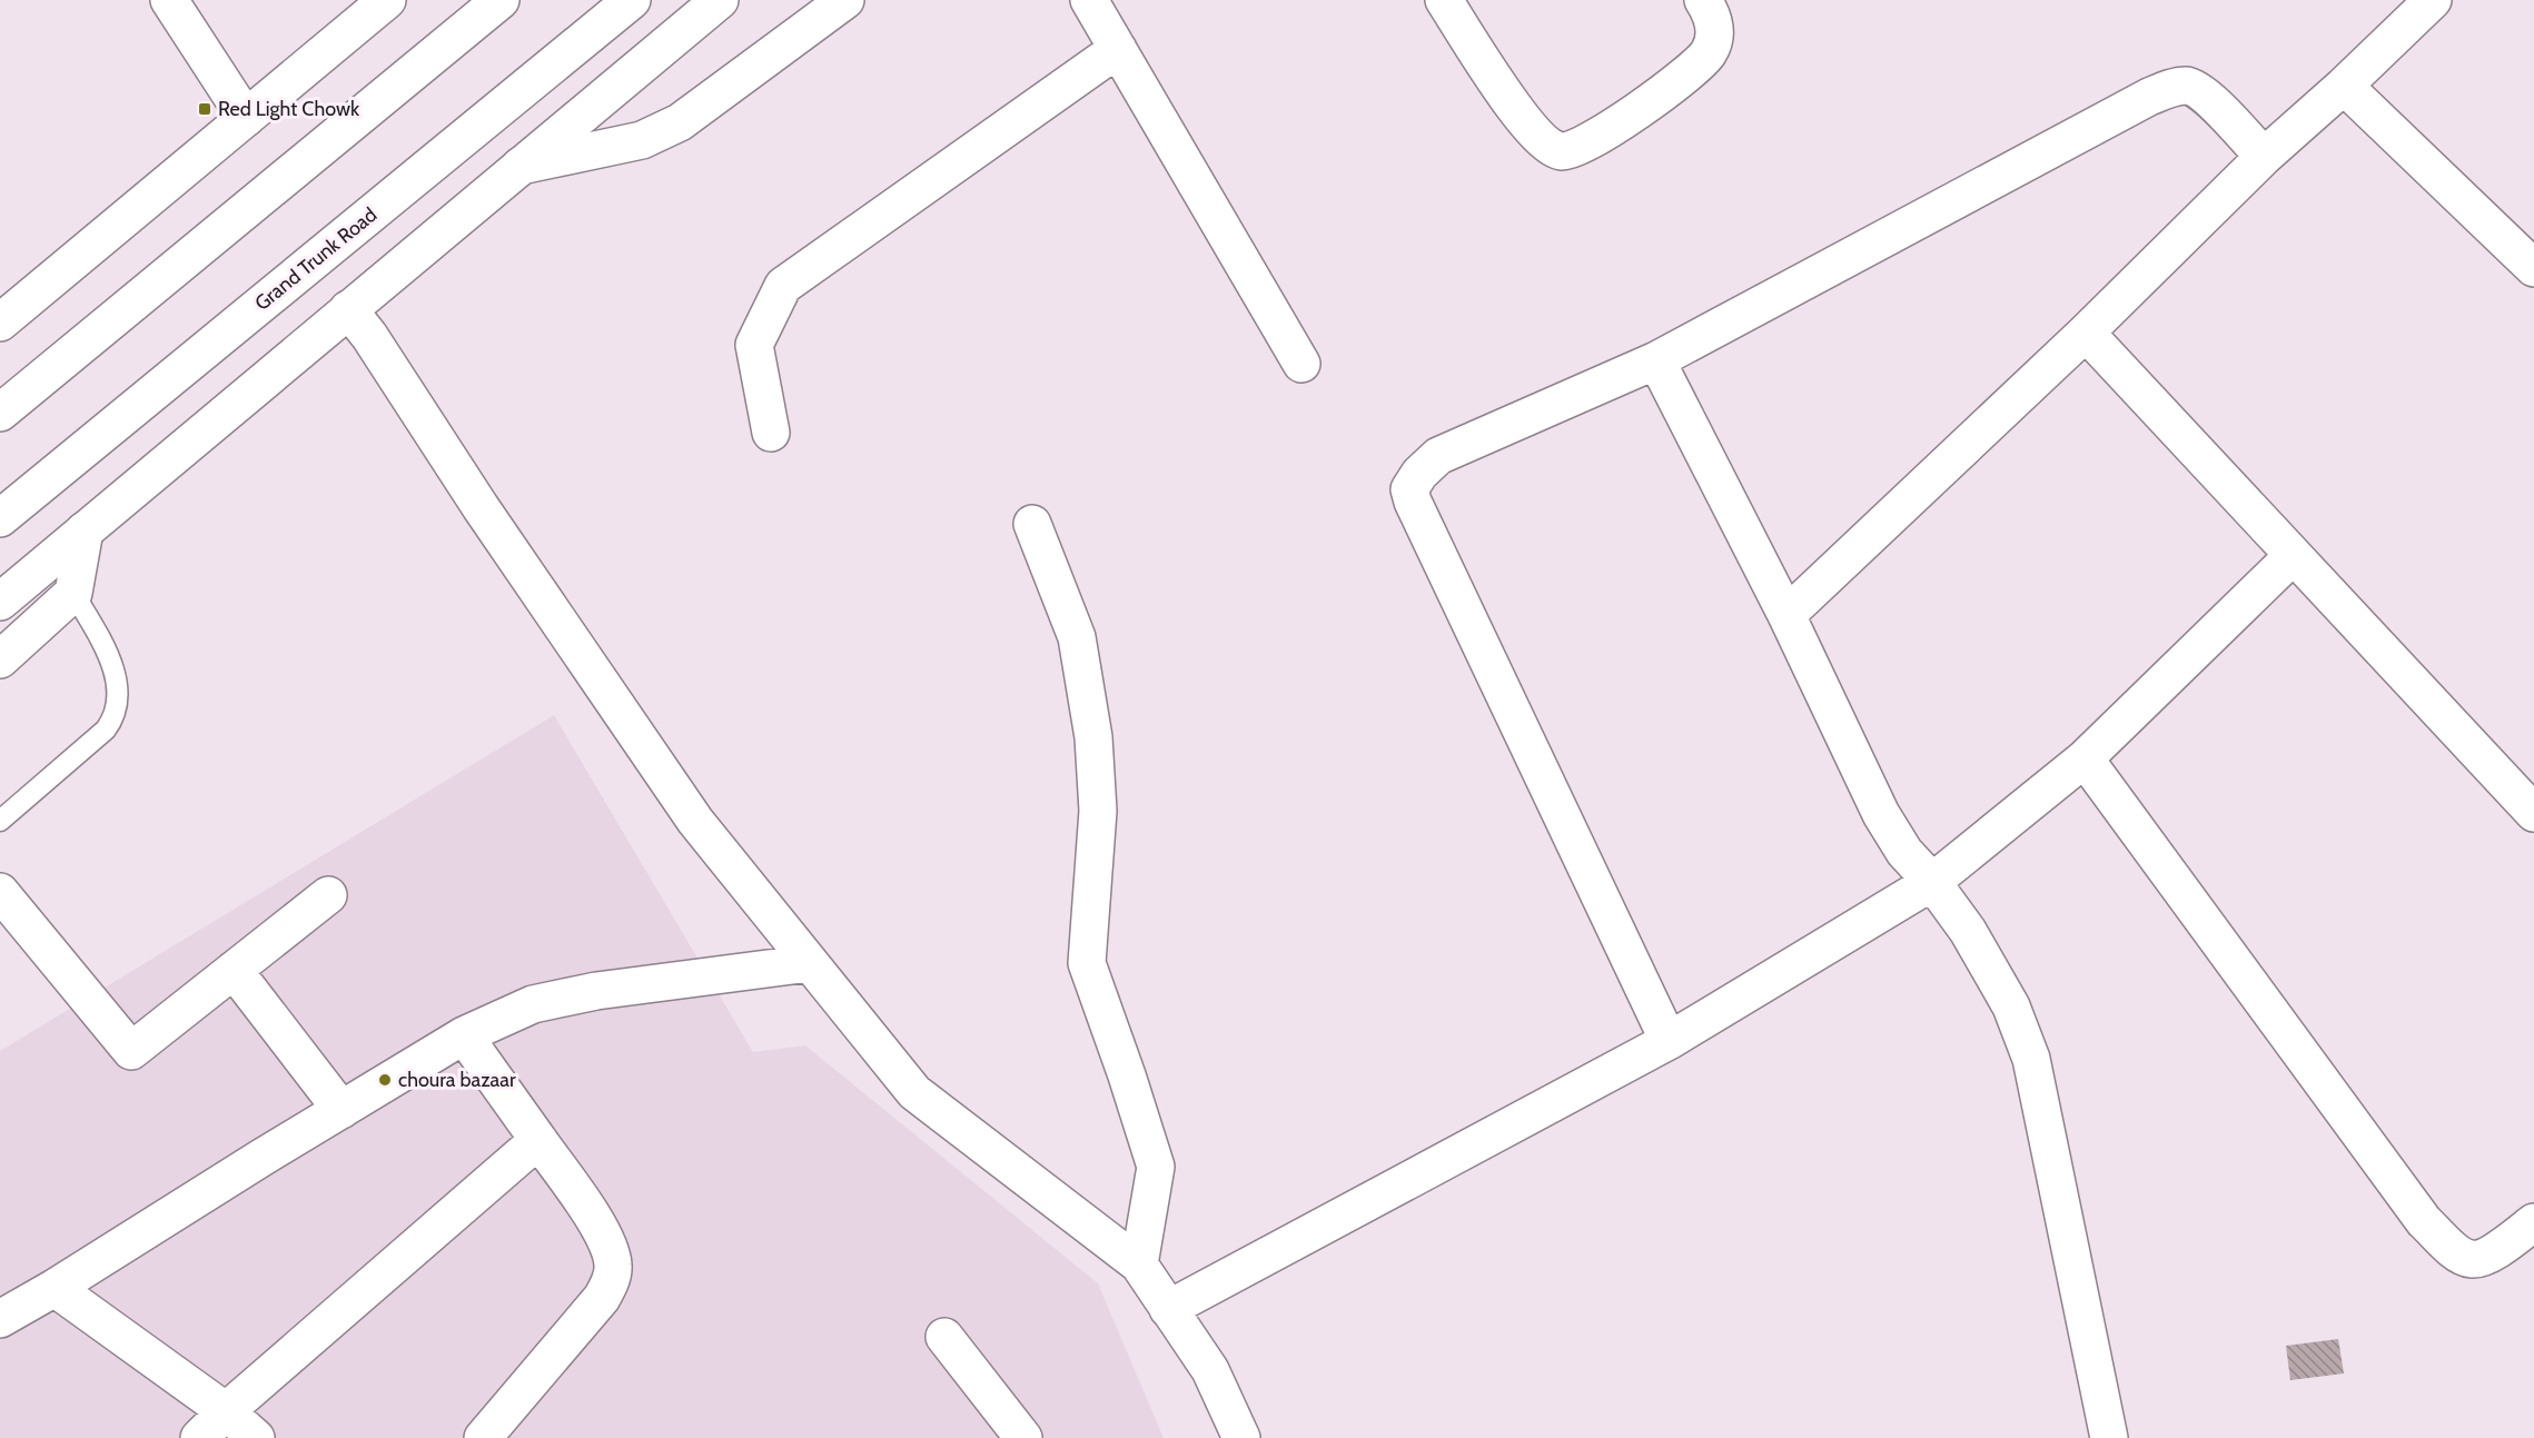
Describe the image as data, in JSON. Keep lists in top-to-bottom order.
{
  "streets": {
    "main road": ["Grand Trunk Road"]
  },
  "places": {
    "transit": ["Red Light Chowk"],
    "other": ["choura bazaar"]
  }
}
